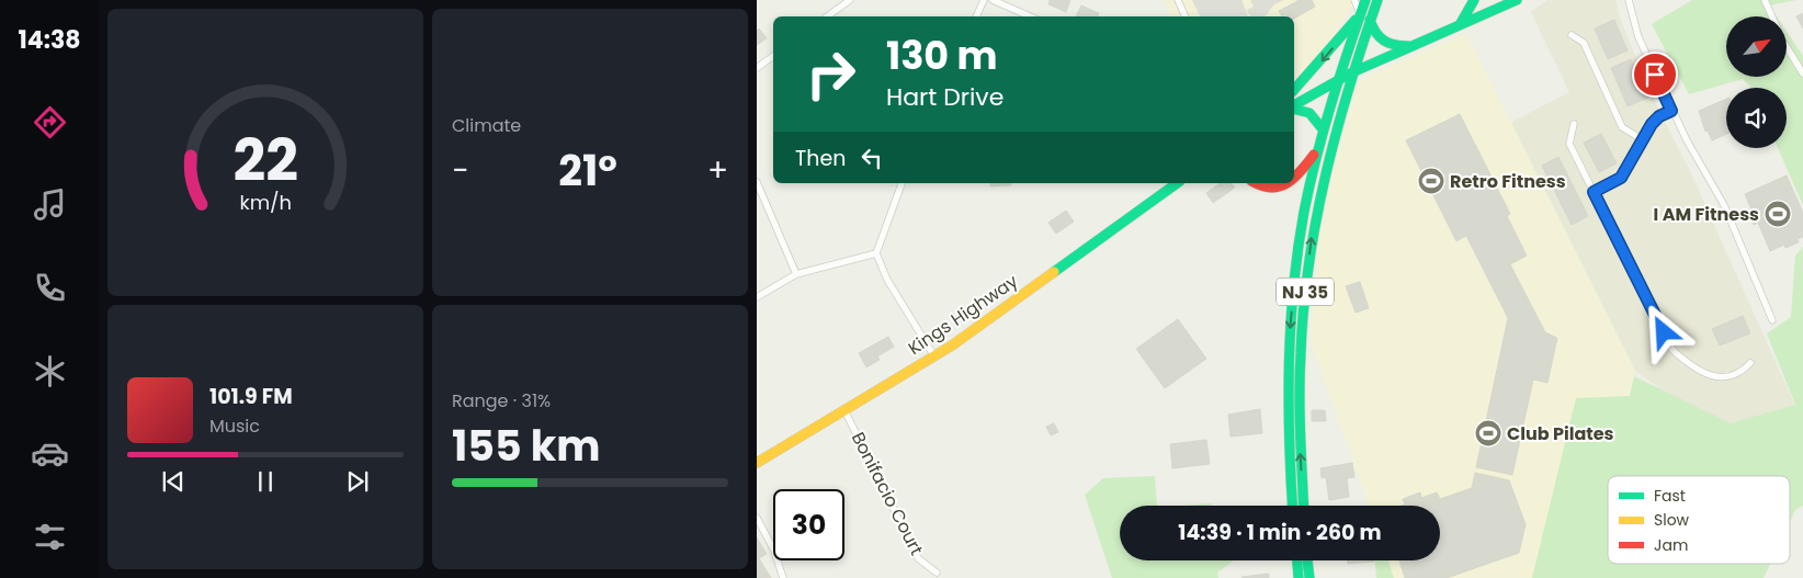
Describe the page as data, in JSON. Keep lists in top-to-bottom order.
{
  "streets": {
    "main road": ["NJ 35", "Kings Highway"],
    "street": ["Bonifacio Court"]
  },
  "crossings": [
    ["Kings Highway", "Bonifacio Court"]
  ],
  "places": {
    "sports": ["Retro Fitness", "I AM Fitness", "Club Pilates"]
  },
  "legend": ["Fast", "Slow", "Jam"],
  "north": "top right",
  "page": {
    "tabs": "14:38",
    "tile": [
      "Climate",
      ["Range · 31%", "155 km"]
    ],
    "turn": ["130 m", "Hart Drive"],
    "then": "Then",
    "heat": ["−", "21°", "+"],
    "song": ["101.9 FM", "Music"],
    "limit": "30",
    "trip": "14:39 · 1 min · 260 m",
    "gauge": ["22", "km/h"]
  }
}
